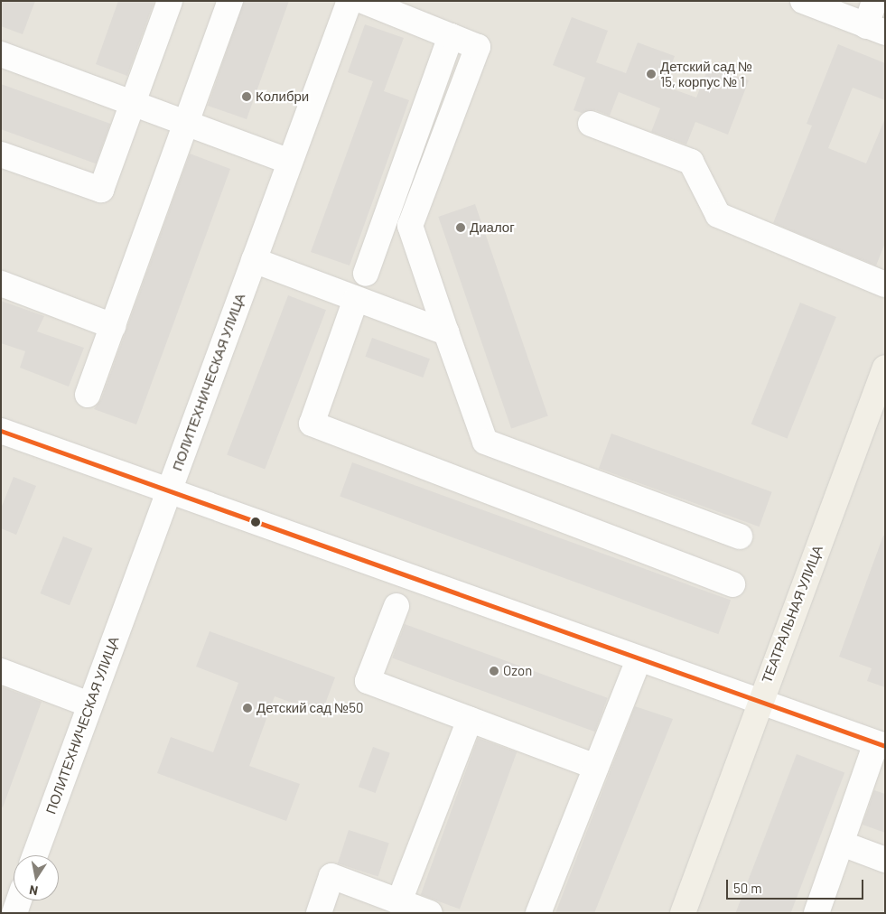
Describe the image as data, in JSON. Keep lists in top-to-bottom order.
{
  "streets": {
    "main road": ["ТЕАТРАЛЬНАЯ УЛИЦА"],
    "street": ["ПОЛИТЕХНИЧЕСКАЯ УЛИЦА"]
  },
  "places": [
    "Детский сад № 15, корпус № 1",
    "Колибри",
    "Диалог",
    "Ozon",
    "Детский сад №50"
  ],
  "scale_bar": "50 m",
  "north": "bottom"
}
